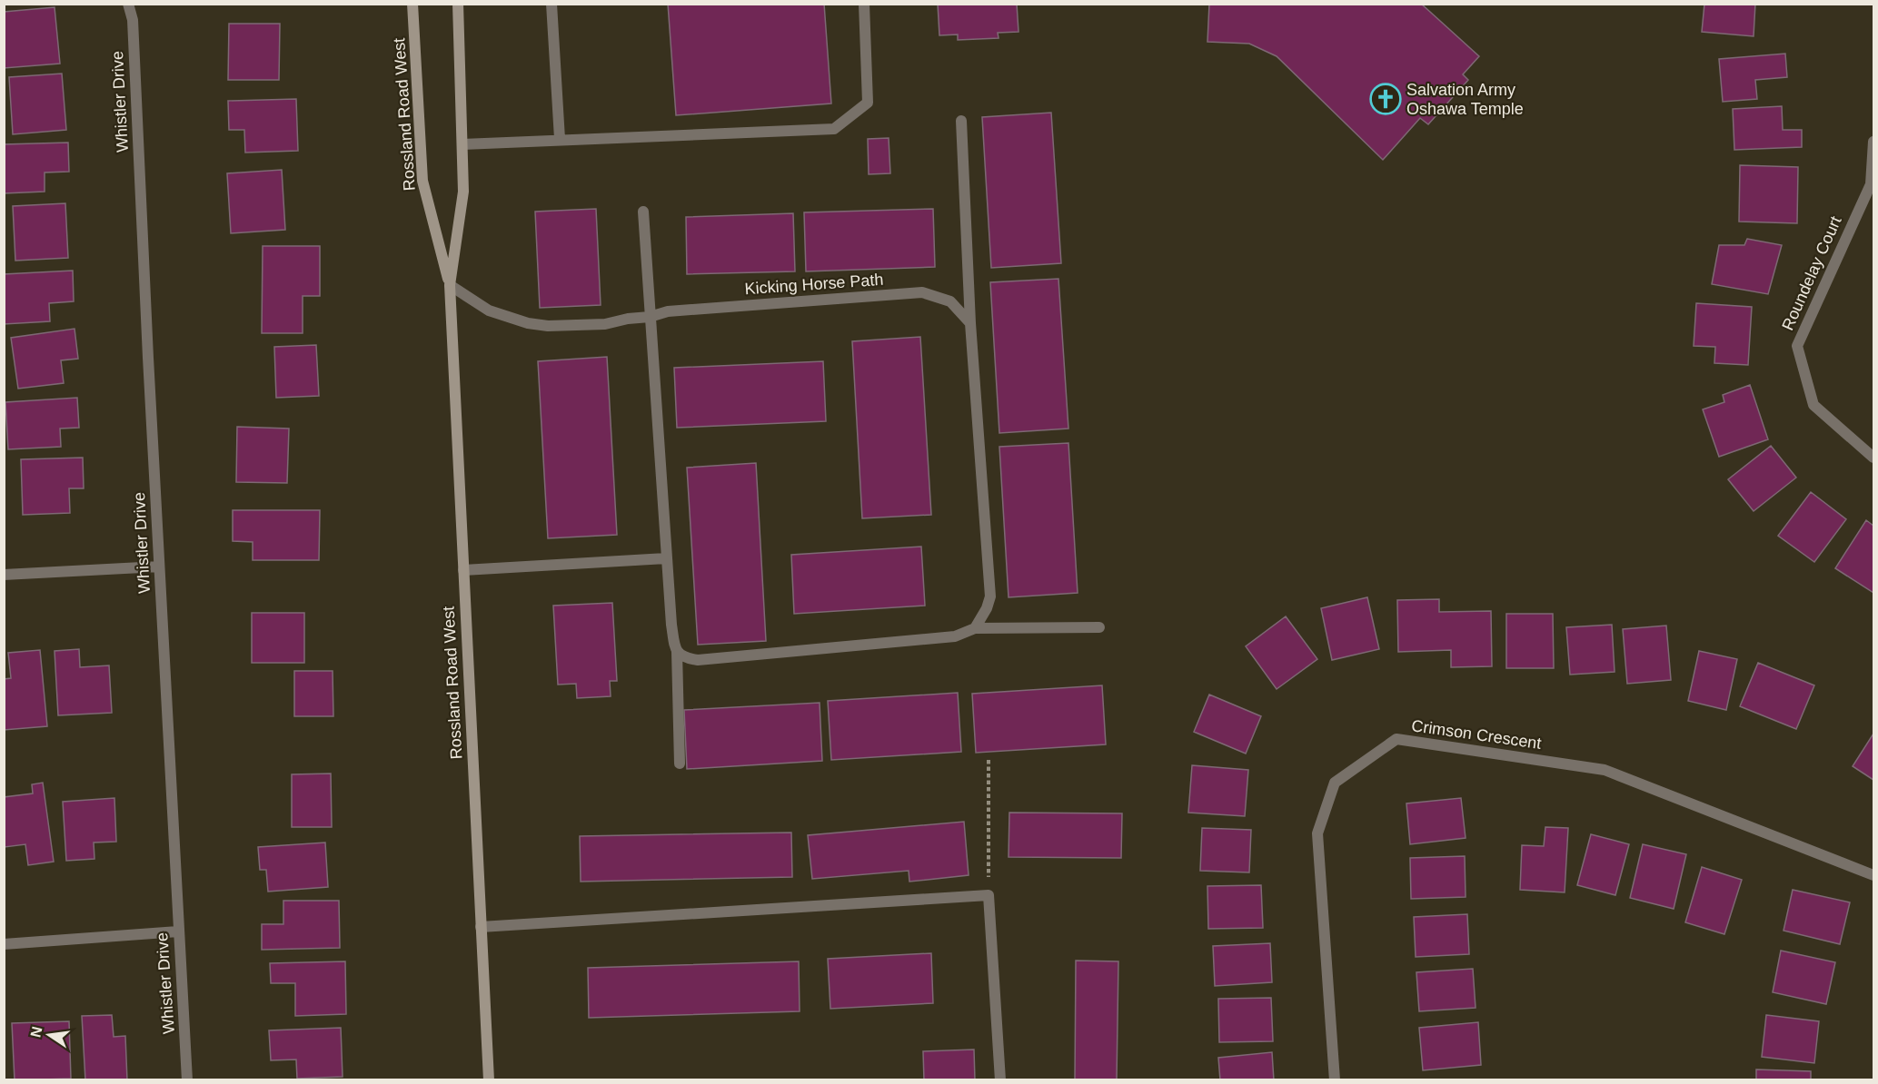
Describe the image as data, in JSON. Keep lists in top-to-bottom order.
{
  "streets": {
    "main road": ["Rossland Road West"],
    "street": [
      "Whistler Drive",
      "Roundelay Court",
      "Kicking Horse Path",
      "Crimson Crescent"
    ]
  },
  "crossings": [
    ["Rossland Road West", "Kicking Horse Path"]
  ],
  "places": {
    "church": ["Salvation Army Oshawa Temple"]
  },
  "north": "left"
}
